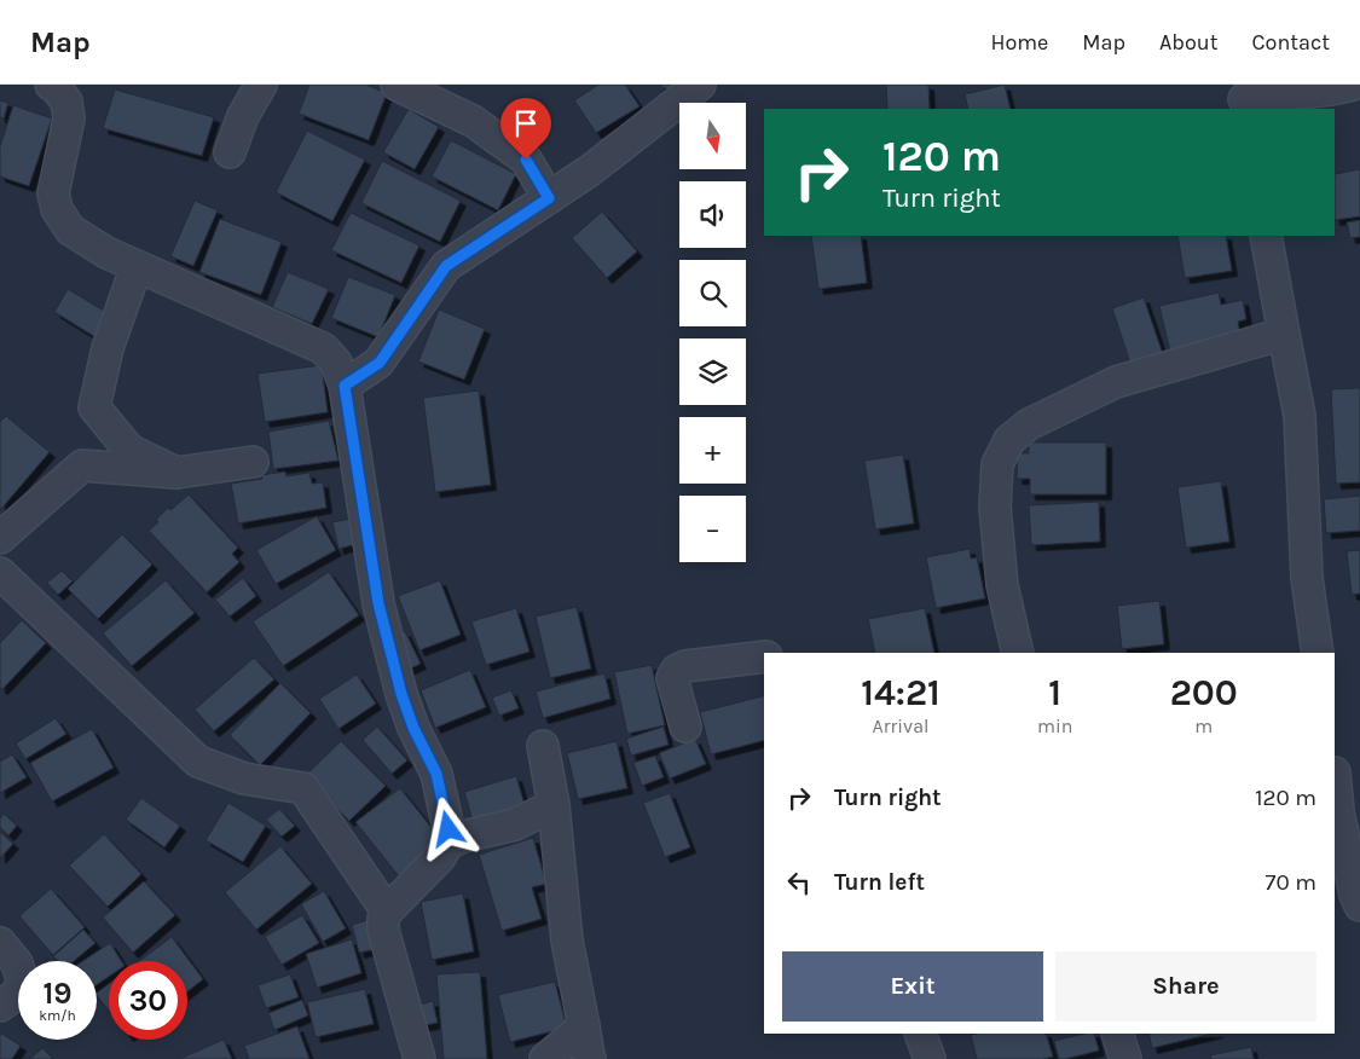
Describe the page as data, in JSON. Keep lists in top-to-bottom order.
{
  "north": "bottom",
  "page": {
    "header": "Map",
    "nav": [
      "Home",
      "Map",
      "About",
      "Contact"
    ],
    "map_buttons": ["+", "−"],
    "turn": ["120 m", "Turn right"],
    "eta": [
      "14:21",
      "Arrival",
      "1",
      "min",
      "200",
      "m"
    ],
    "list": [
      {
        "name": "Turn right",
        "value": "120 m"
      },
      {
        "name": "Turn left",
        "value": "70 m"
      }
    ],
    "buttons": ["Exit", "Share"],
    "speed": "19 km/h",
    "limit": "30"
  }
}
